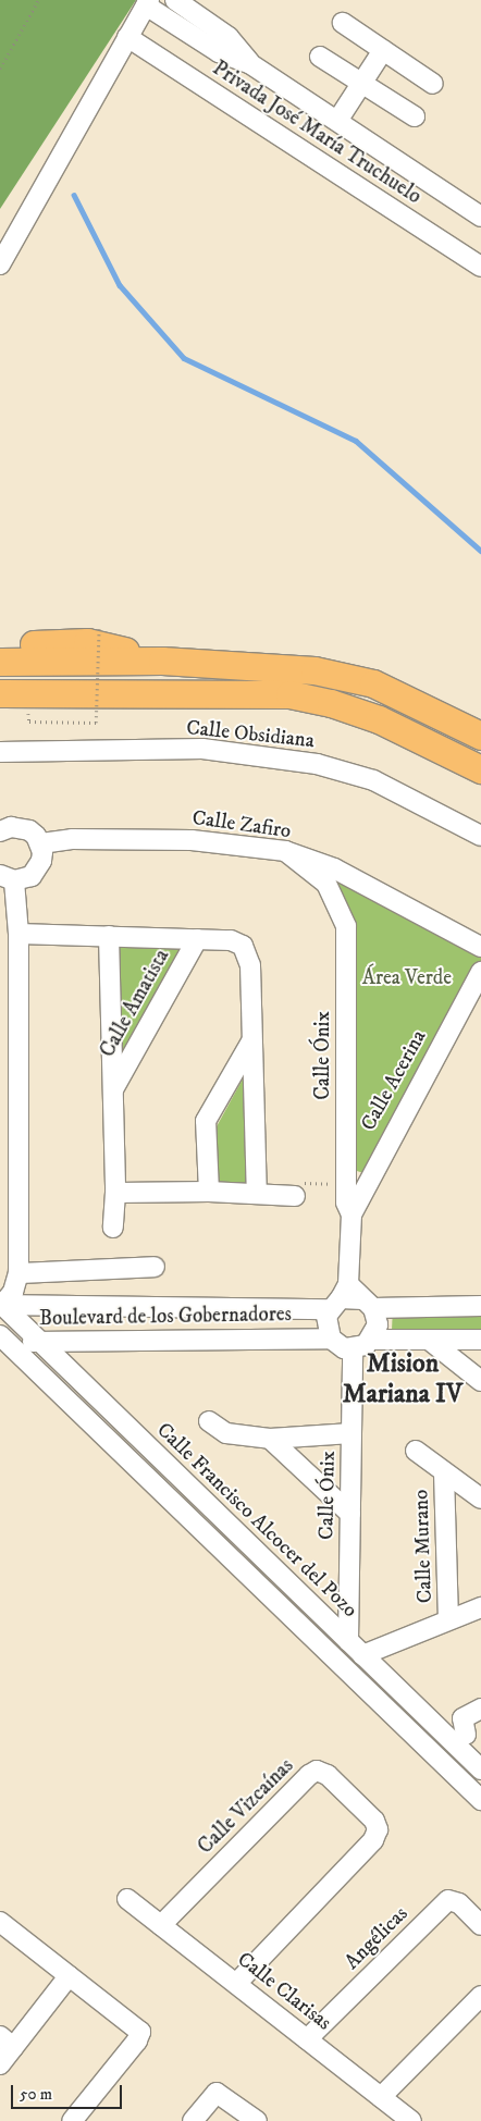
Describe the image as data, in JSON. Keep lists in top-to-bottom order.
{
  "streets": {
    "street": [
      "Privada José María Truchuelo",
      "Calle Obsidiana",
      "Calle Zafiro",
      "Calle Amatista",
      "Calle Ónix",
      "Calle Acerina",
      "Boulevard de los Gobernadores",
      "Calle Francisco Alcocer del Pozo",
      "Calle Murano",
      "Calle Vizcaínas",
      "Angélicas",
      "Calle Clarisas"
    ]
  },
  "crossings": [
    ["Calle Zafiro", "Calle Ónix"],
    ["Calle Ónix", "Calle Acerina"],
    ["Calle Ónix", "Boulevard de los Gobernadores"],
    ["Calle Ónix", "Calle Francisco Alcocer del Pozo"],
    ["Boulevard de los Gobernadores", "Calle Francisco Alcocer del Pozo"],
    ["Calle Vizcaínas", "Calle Clarisas"],
    ["Angélicas", "Calle Clarisas"]
  ],
  "districts": ["Mision Mariana IV"],
  "parks": ["Área Verde"],
  "scale_bar": "50 m"
}
